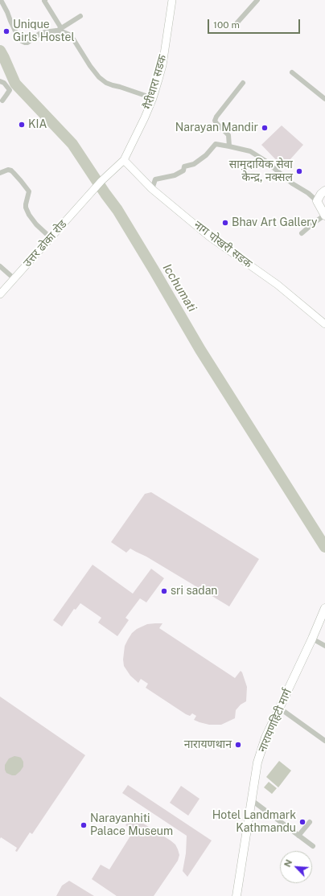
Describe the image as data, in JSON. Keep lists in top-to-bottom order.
{
  "streets": {
    "main road": [
      "गैरीधारा सडक",
      "उत्तर ढोका रोड",
      "नाग पोखरी सडक",
      "नारायणहिटी मार्ग"
    ]
  },
  "crossings": [
    ["गैरीधारा सडक", "उत्तर ढोका रोड"],
    ["गैरीधारा सडक", "नाग पोखरी सडक"],
    ["उत्तर ढोका रोड", "नाग पोखरी सडक"]
  ],
  "water": ["Icchumati"],
  "places": [
    "Unique Girls Hostel",
    "KIA",
    "Narayan Mandir",
    "सामुदायिक सेवा केन्द्र, नक्सल",
    "Bhav Art Gallery",
    "sri sadan",
    "नारायणथान",
    "Hotel Landmark Kathmandu",
    "Narayanhiti Palace Museum"
  ],
  "scale_bar": "100 m",
  "north": "top left"
}
